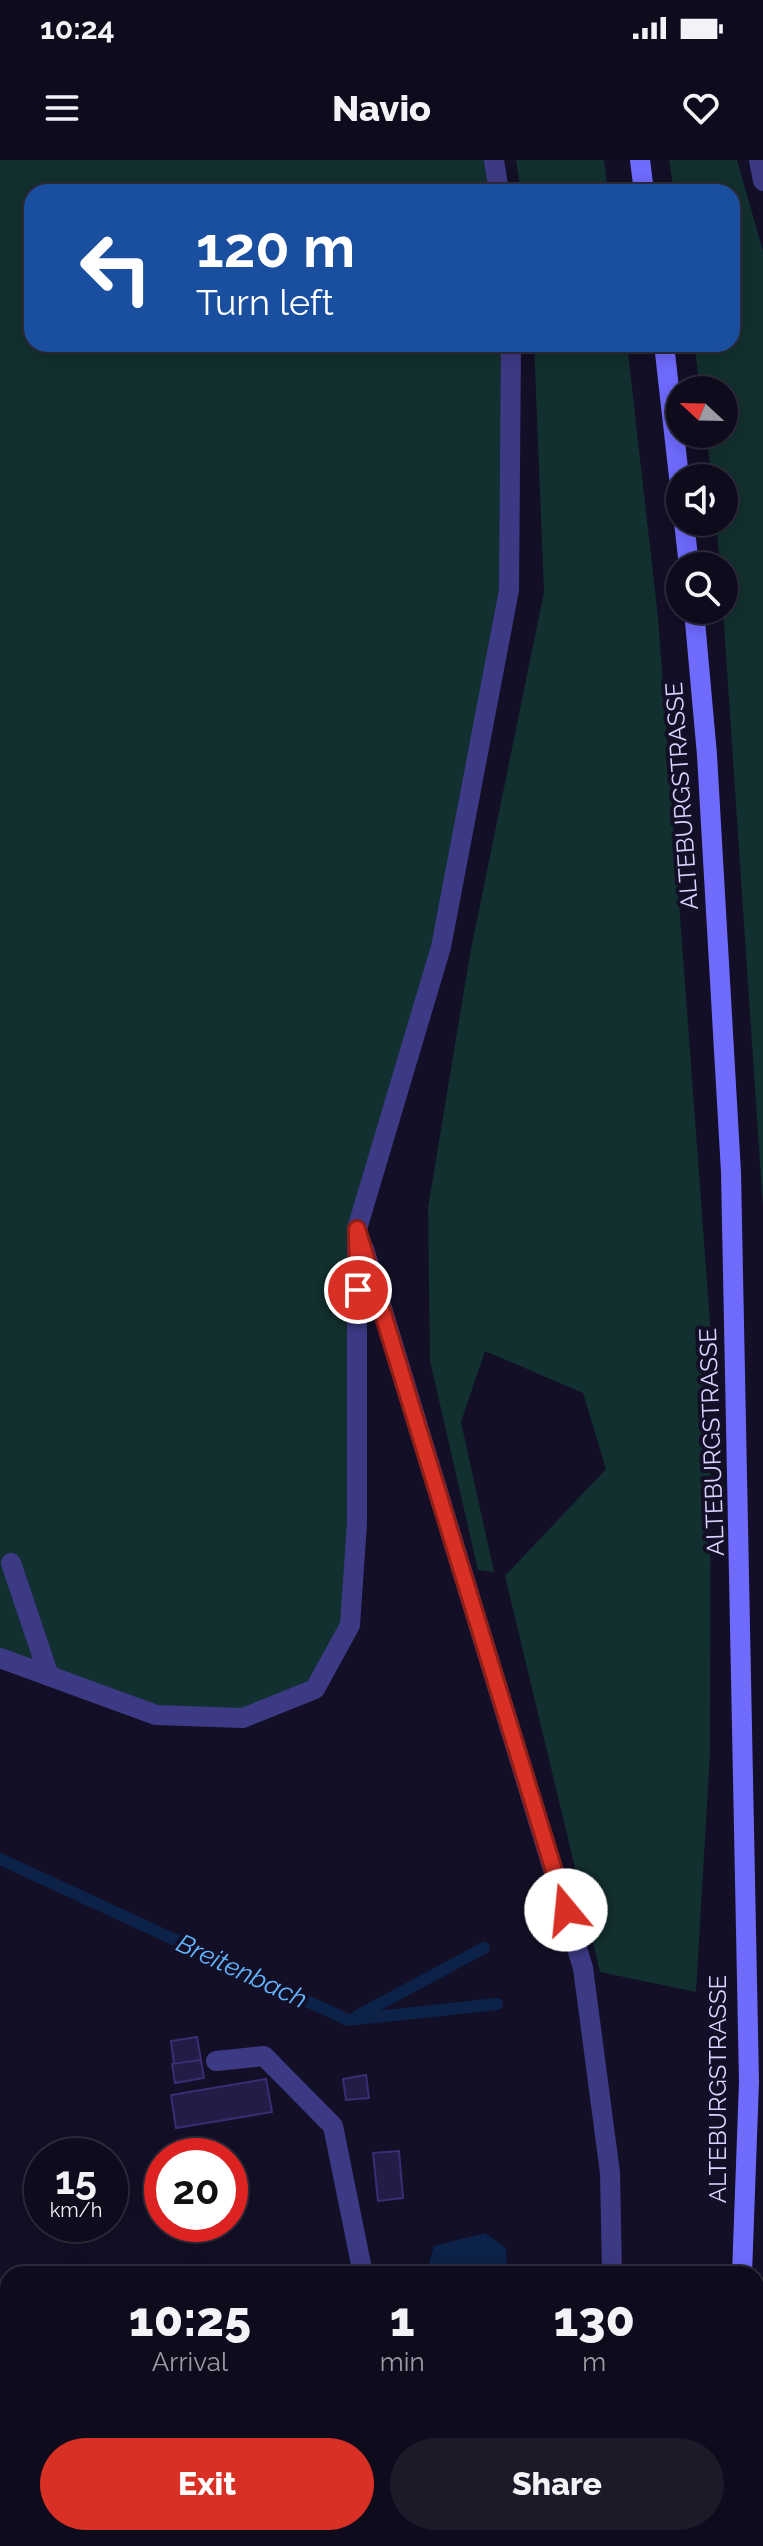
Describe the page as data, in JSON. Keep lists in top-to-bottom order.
{
  "streets": {
    "main road": ["ALTEBURGSTRASSE"]
  },
  "water": ["Breitenbach"],
  "north": "left",
  "page": {
    "status": "10:24",
    "header": "Navio",
    "turn": ["120 m", "Turn left"],
    "speed": "15 km/h",
    "limit": "20",
    "eta": [
      "10:25",
      "Arrival",
      "1",
      "min",
      "130",
      "m"
    ],
    "buttons": ["Exit", "Share"]
  }
}
